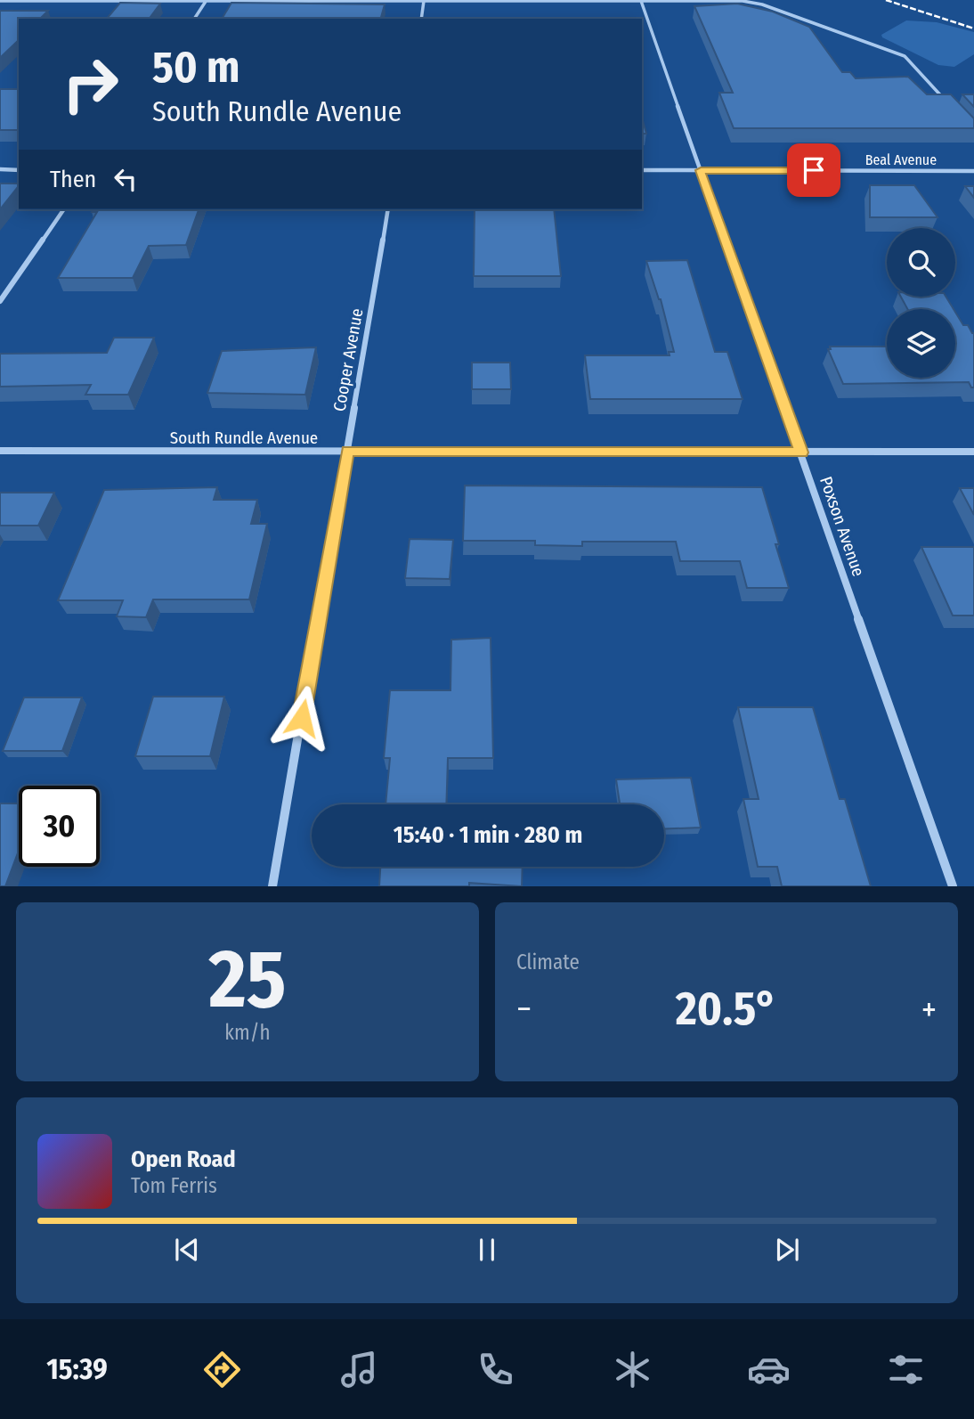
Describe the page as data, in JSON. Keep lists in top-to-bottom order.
{
  "streets": {
    "street": [
      "Beal Avenue",
      "Cooper Avenue",
      "South Rundle Avenue",
      "Poxson Avenue"
    ]
  },
  "crossings": [
    ["Beal Avenue", "Poxson Avenue"],
    ["Cooper Avenue", "South Rundle Avenue"],
    ["South Rundle Avenue", "Poxson Avenue"]
  ],
  "page": {
    "turn": ["50 m", "South Rundle Avenue"],
    "then": "Then",
    "limit": "30",
    "trip": "15:40 · 1 min · 280 m",
    "tile": [
      ["25", "km/h"],
      "Climate"
    ],
    "heat": ["−", "20.5°", "+"],
    "song": ["Open Road", "Tom Ferris"],
    "tabs": "15:39"
  }
}
